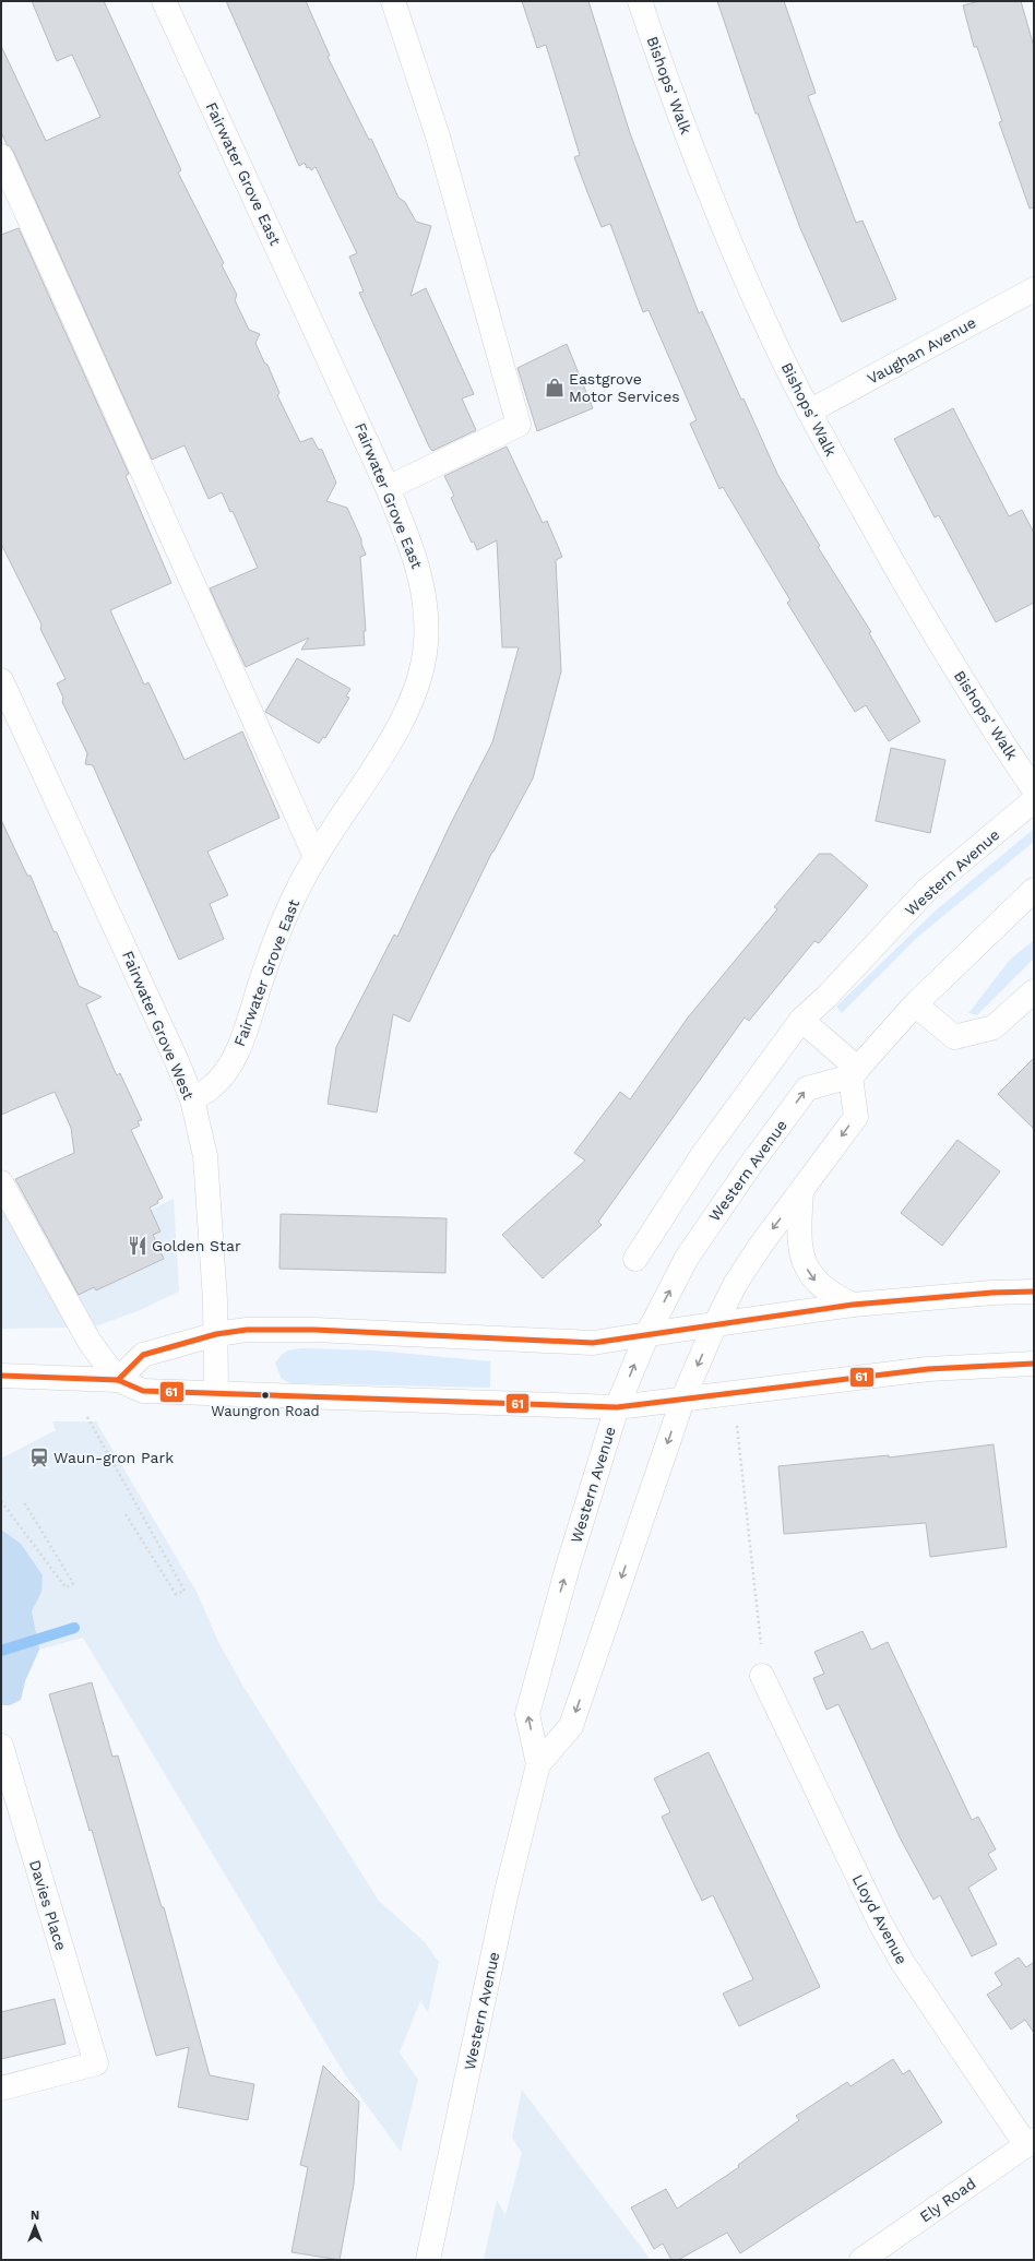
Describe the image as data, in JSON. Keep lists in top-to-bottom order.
{
  "streets": {
    "main road": [
      "Bishops' Walk",
      "Fairwater Grove East",
      "Vaughan Avenue",
      "Western Avenue",
      "Fairwater Grove West",
      "Davies Place",
      "Lloyd Avenue",
      "Ely Road"
    ]
  },
  "crossings": [
    ["Bishops' Walk", "Vaughan Avenue"],
    ["Fairwater Grove East", "Fairwater Grove West"],
    ["Lloyd Avenue", "Ely Road"]
  ],
  "places": {
    "shop": ["Eastgrove Motor Services"],
    "restaurant": ["Golden Star"],
    "other": ["Waungron Road"],
    "station": ["Waun-gron Park"]
  },
  "lines": ["transit line 61"],
  "north": "top"
}
